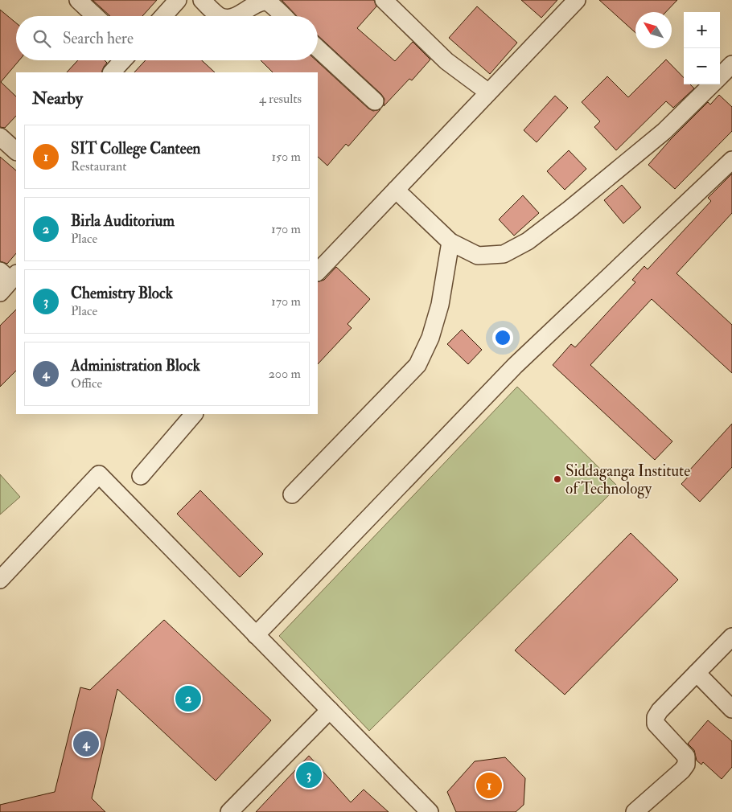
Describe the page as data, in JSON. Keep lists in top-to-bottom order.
{
  "places": ["Siddaganga Institute of Technology"],
  "north": "top left",
  "page": {
    "map_buttons": ["+", "−"],
    "search": "Search here",
    "heading": ["Nearby", "4 results"],
    "list": [
      {
        "mark": "1",
        "name": "SIT College Canteen",
        "note": "Restaurant",
        "value": "150 m"
      },
      {
        "mark": "2",
        "name": "Birla Auditorium",
        "note": "Place",
        "value": "170 m"
      },
      {
        "mark": "3",
        "name": "Chemistry Block",
        "note": "Place",
        "value": "170 m"
      },
      {
        "mark": "4",
        "name": "Administration Block",
        "note": "Office",
        "value": "200 m"
      }
    ],
    "pins": [
      "2",
      "4",
      "3",
      "1"
    ]
  }
}
